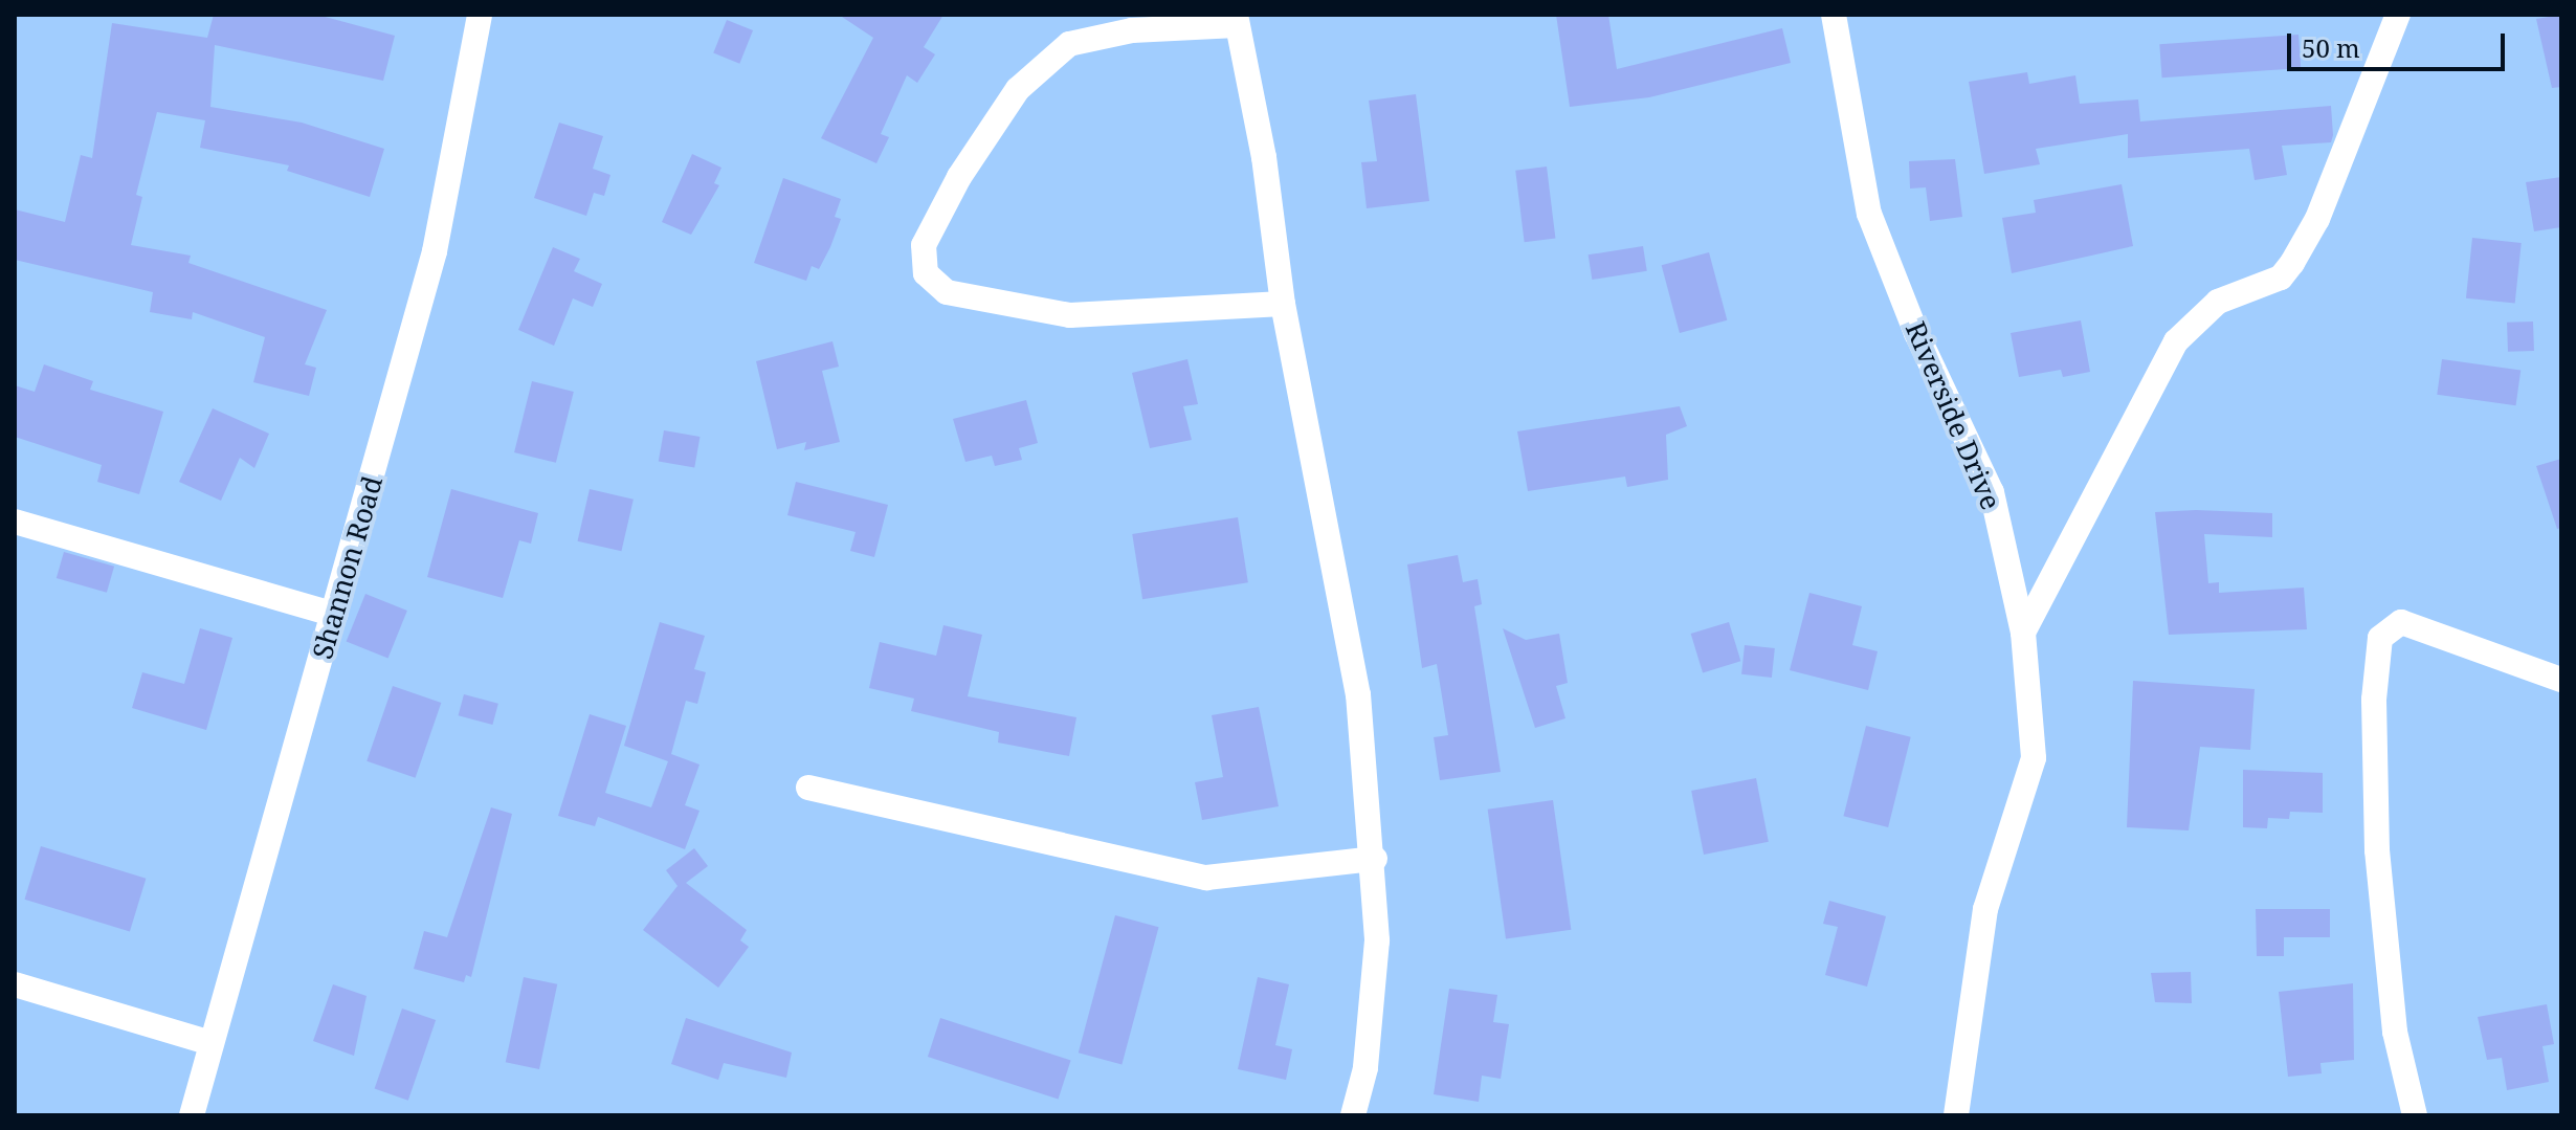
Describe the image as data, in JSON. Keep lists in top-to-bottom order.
{
  "streets": {
    "street": ["Riverside Drive", "Shannon Road"]
  },
  "scale_bar": "50 m"
}
